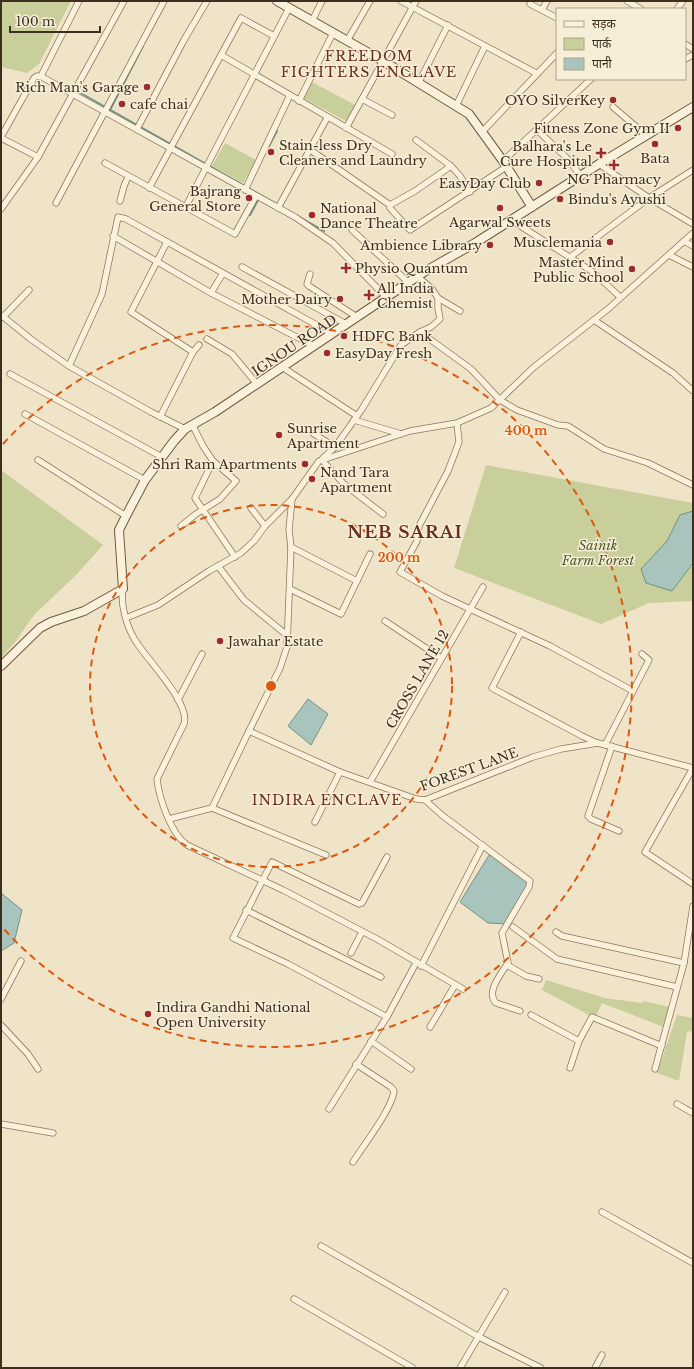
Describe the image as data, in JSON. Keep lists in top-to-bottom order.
{
  "streets": {
    "street": ["IGNOU ROAD", "CROSS LANE 12", "FOREST LANE"]
  },
  "crossings": [
    ["CROSS LANE 12", "FOREST LANE"]
  ],
  "districts": ["FREEDOM FIGHTERS ENCLAVE", "NEB SARAI", "INDIRA ENCLAVE"],
  "parks": ["Sainik Farm Forest"],
  "places": {
    "other": [
      "Rich Man's Garage",
      "OYO SilverKey",
      "cafe chai",
      "Fitness Zone Gym II",
      "Bata",
      "Stain-less Dry Cleaners and Laundry",
      "EasyDay Club",
      "Bajrang General Store",
      "Bindu's Ayushi",
      "Agarwal Sweets",
      "National Dance Theatre",
      "Musclemania",
      "Ambience Library",
      "Master Mind Public School",
      "Mother Dairy",
      "HDFC Bank",
      "EasyDay Fresh",
      "Sunrise Apartment",
      "Shri Ram Apartments",
      "Nand Tara Apartment",
      "Jawahar Estate",
      "Indira Gandhi National Open University"
    ],
    "health": [
      "Balhara's Le Cure Hospital",
      "NG Pharmacy",
      "Physio Quantum",
      "All India Chemist"
    ]
  },
  "legend": ["सड़क", "पार्क", "पानी"],
  "scale_bar": "100 m",
  "rings": ["400 m", "200 m"]
}
